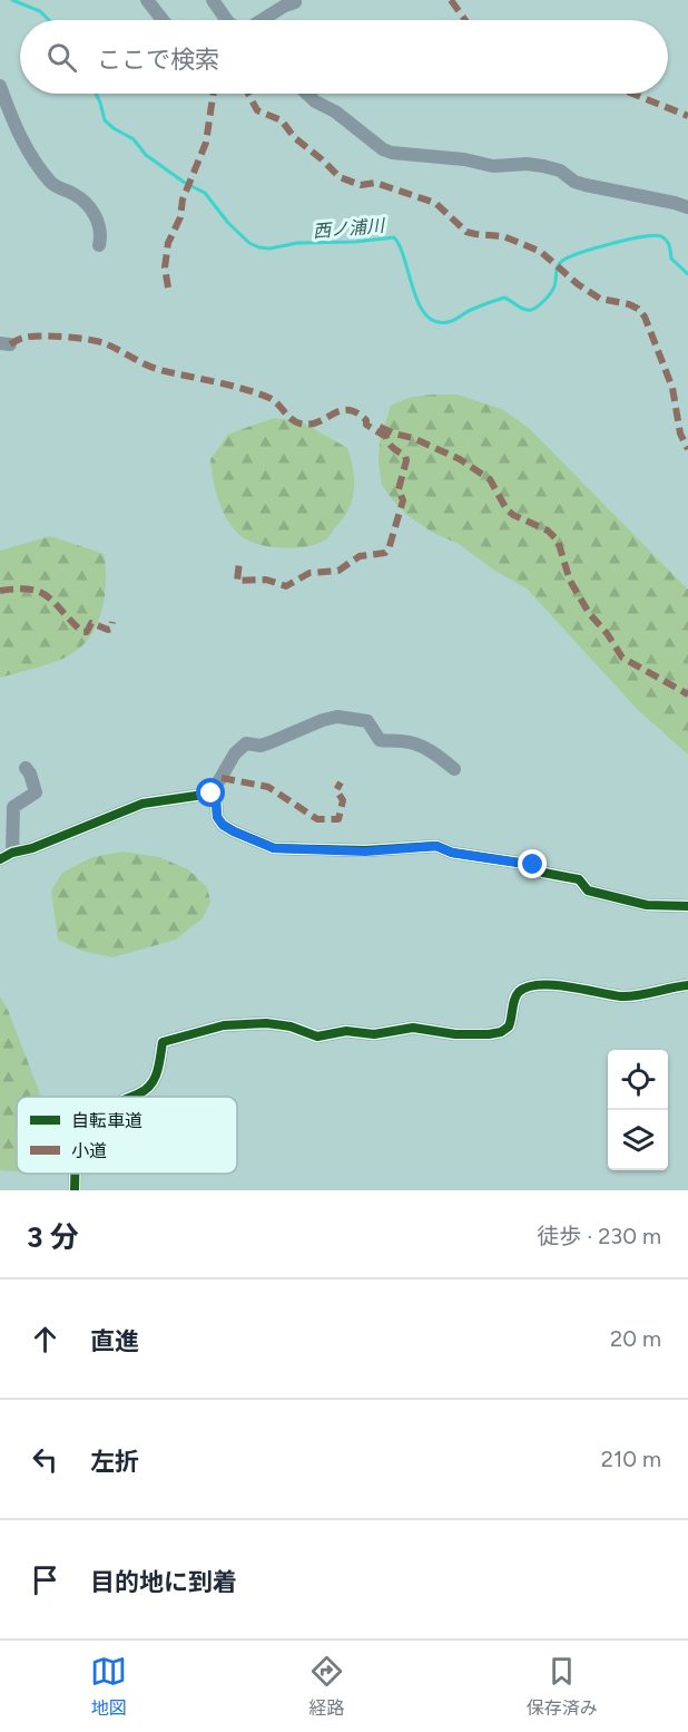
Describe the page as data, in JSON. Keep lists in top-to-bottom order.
{
  "water": ["西ノ浦川"],
  "legend": ["自転車道", "小道"],
  "page": {
    "search": "ここで検索",
    "heading": ["3 分", "徒歩 · 230 m"],
    "list": [
      ["直進", "20 m"],
      ["左折", "210 m"],
      "目的地に到着"
    ],
    "nav": ["地図", "経路", "保存済み"]
  }
}
